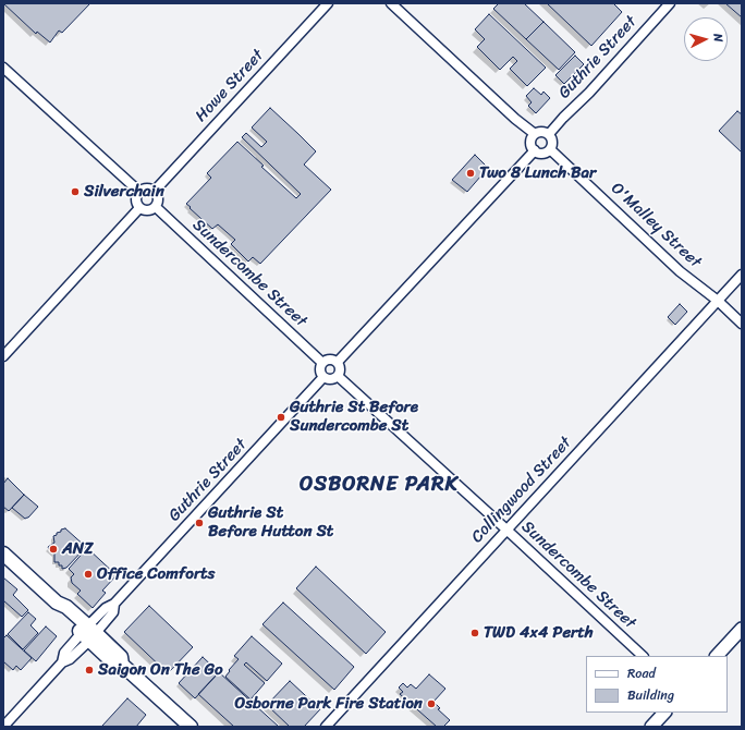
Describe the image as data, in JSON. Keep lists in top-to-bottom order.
{
  "streets": {
    "street": [
      "Guthrie Street",
      "Howe Street",
      "O'Malley Street",
      "Sundercombe Street",
      "Collingwood Street"
    ]
  },
  "crossings": [
    ["Guthrie Street", "O'Malley Street"],
    ["Guthrie Street", "Sundercombe Street"],
    ["Howe Street", "Sundercombe Street"],
    ["O'Malley Street", "Collingwood Street"],
    ["Sundercombe Street", "Collingwood Street"]
  ],
  "districts": ["OSBORNE PARK"],
  "places": [
    "Two 8 Lunch Bar",
    "Silverchain",
    "Guthrie St Before Sundercombe St",
    "Guthrie St Before Hutton St",
    "ANZ",
    "Office Comforts",
    "TWD 4x4 Perth",
    "Saigon On The Go",
    "Osborne Park Fire Station"
  ],
  "legend": ["Road", "Building"],
  "north": "right"
}
